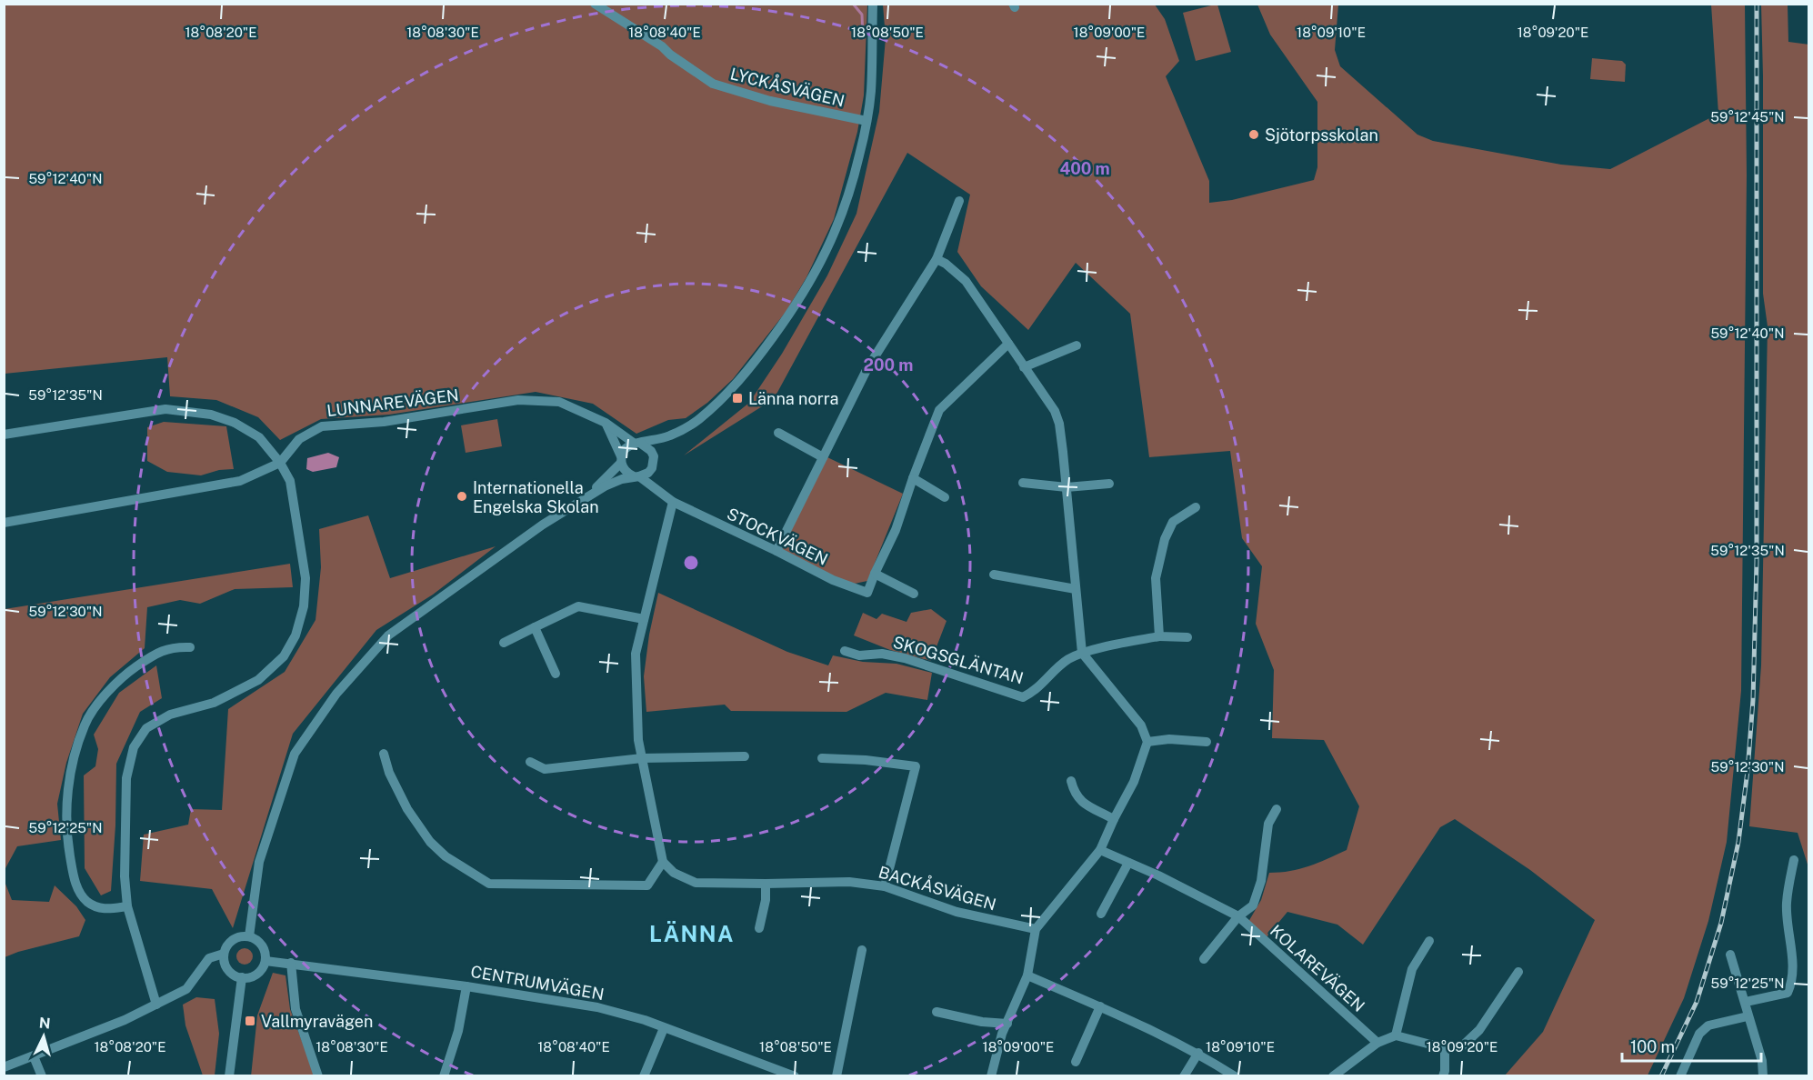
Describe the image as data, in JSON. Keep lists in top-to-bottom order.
{
  "streets": {
    "street": [
      "LYCKÅSVÄGEN",
      "LUNNAREVÄGEN",
      "STOCKVÄGEN",
      "SKOGSGLÄNTAN",
      "BACKÅSVÄGEN",
      "KOLAREVÄGEN",
      "CENTRUMVÄGEN"
    ]
  },
  "crossings": [
    ["LUNNAREVÄGEN", "STOCKVÄGEN"]
  ],
  "districts": ["LÄNNA"],
  "places": {
    "other": ["Sjötorpsskolan", "Internationella Engelska Skolan"],
    "transit": ["Länna norra", "Vallmyravägen"]
  },
  "scale_bar": "100 m",
  "north": "top",
  "coordinates": [
    "18°08'20\"E",
    "18°08'30\"E",
    "18°08'40\"E",
    "18°08'50\"E",
    "18°09'00\"E",
    "18°09'10\"E",
    "18°09'20\"E",
    "59°12'45\"N",
    "59°12'40\"N",
    "59°12'35\"N",
    "59°12'30\"N",
    "59°12'25\"N"
  ],
  "rings": ["400 m", "200 m"]
}
